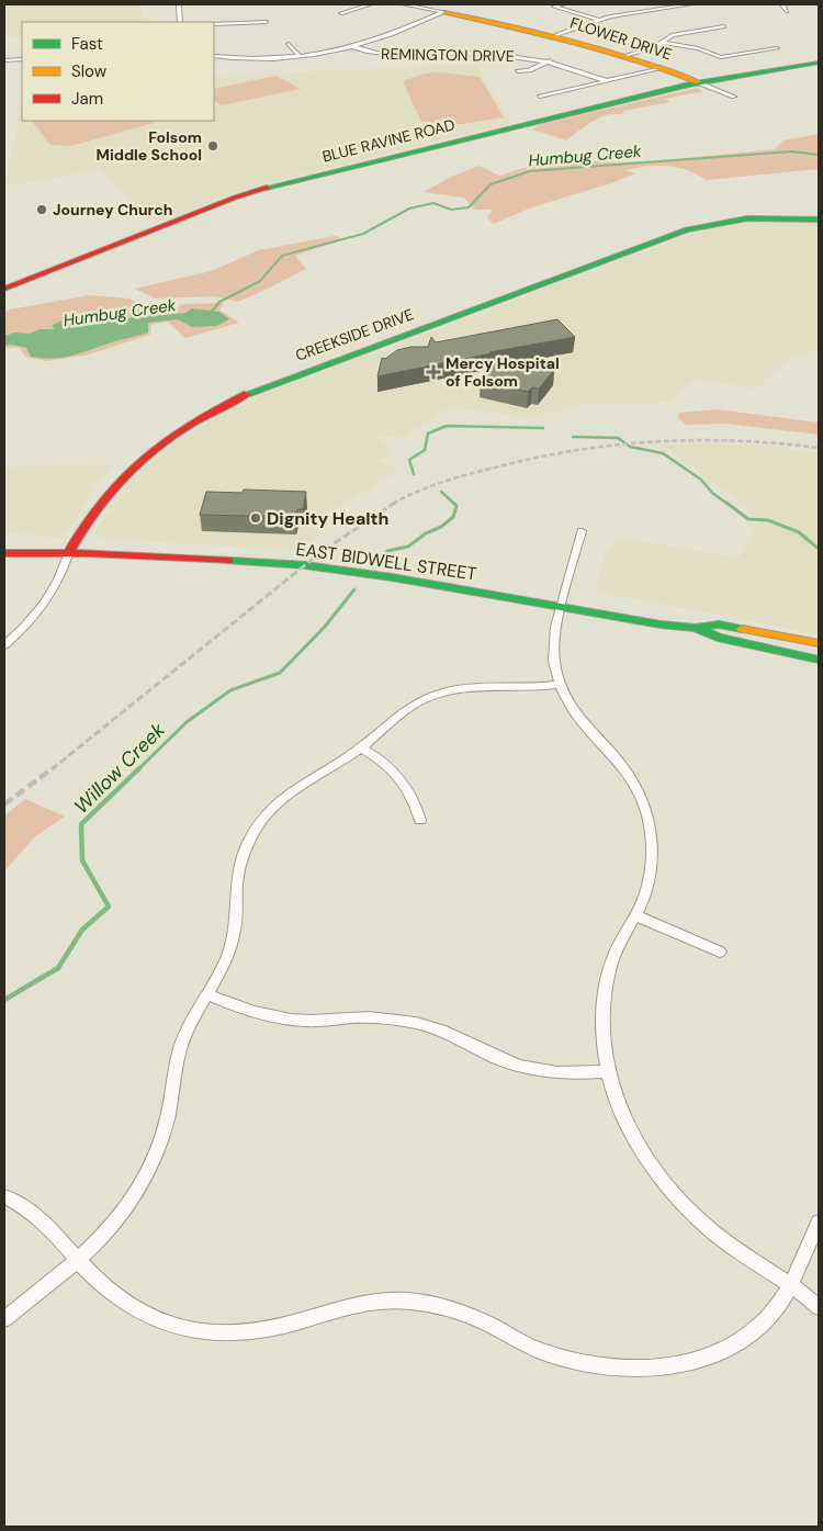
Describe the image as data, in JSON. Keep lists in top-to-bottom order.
{
  "streets": {
    "main road": [
      "FLOWER DRIVE",
      "BLUE RAVINE ROAD",
      "CREEKSIDE DRIVE",
      "EAST BIDWELL STREET"
    ],
    "street": ["REMINGTON DRIVE"]
  },
  "crossings": [
    ["FLOWER DRIVE", "BLUE RAVINE ROAD"],
    ["CREEKSIDE DRIVE", "EAST BIDWELL STREET"]
  ],
  "water": ["Humbug Creek", "Willow Creek"],
  "places": {
    "other": ["Folsom Middle School", "Journey Church", "Dignity Health"],
    "health": ["Mercy Hospital of Folsom"]
  },
  "legend": ["Fast", "Slow", "Jam"]
}
